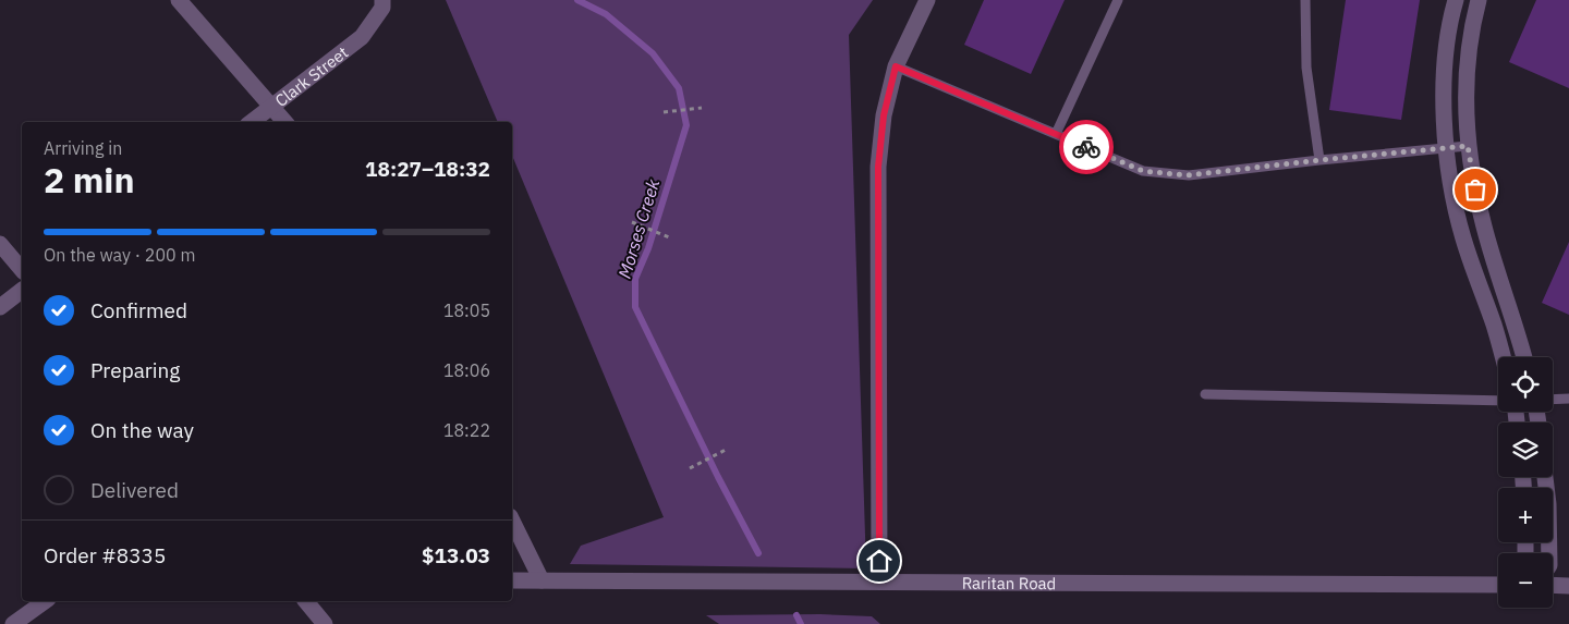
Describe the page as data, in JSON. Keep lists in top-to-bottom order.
{
  "streets": {
    "street": ["Clark Street", "Raritan Road"]
  },
  "water": ["Morses Creek"],
  "page": {
    "heading": ["2 min", "Arriving in", "18:27–18:32"],
    "panel": ["Order #8335", "$13.03"],
    "bar": "On the way · 200 m",
    "list": [
      ["Confirmed", "18:05"],
      ["Preparing", "18:06"],
      ["On the way", "18:22"],
      "Delivered"
    ],
    "map_buttons": ["+", "−"]
  }
}
